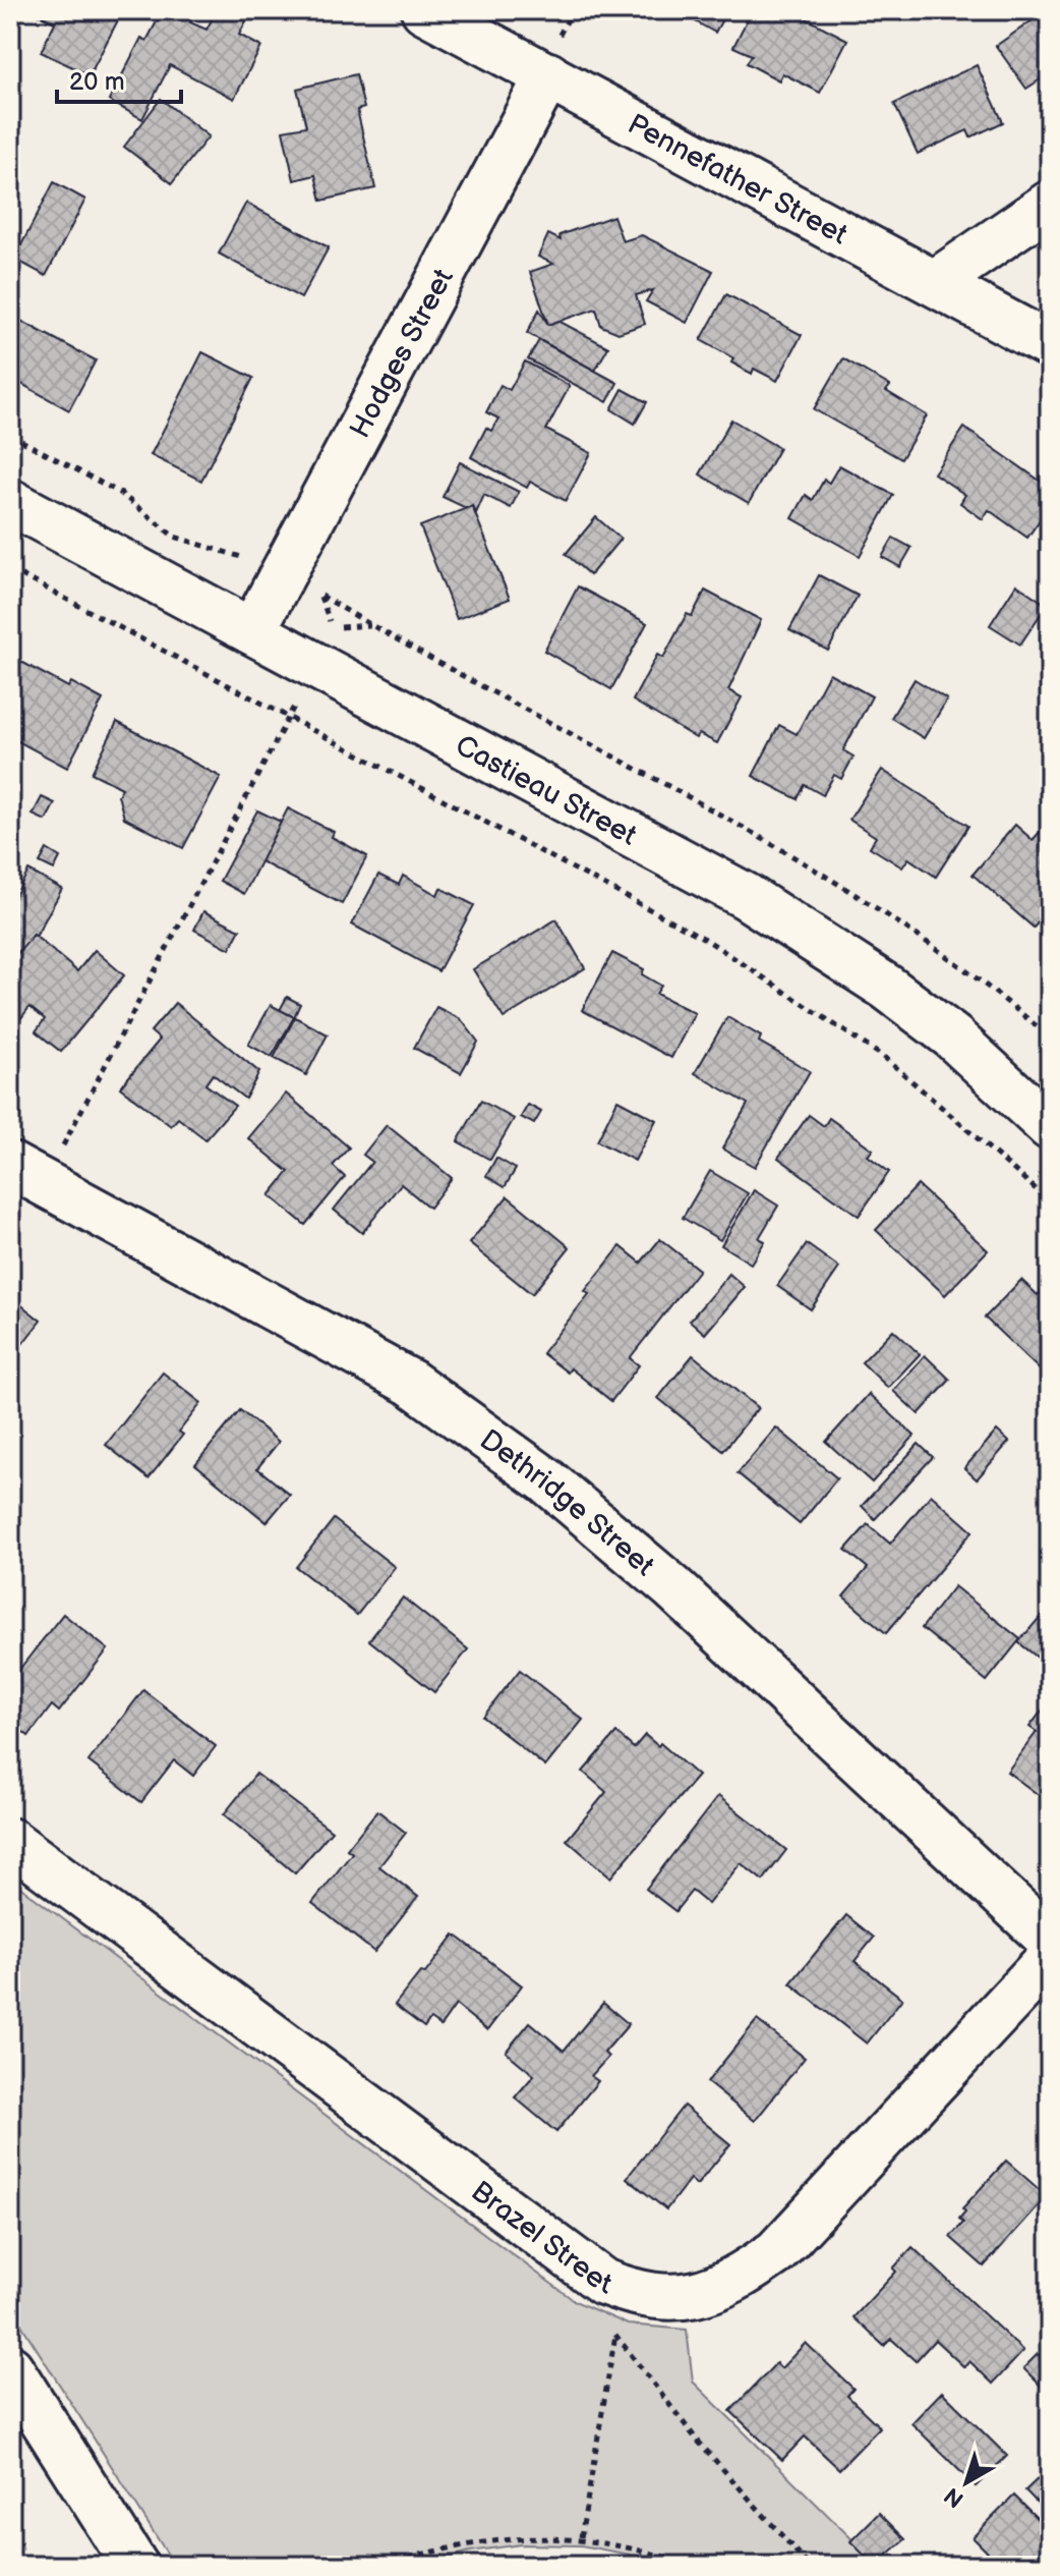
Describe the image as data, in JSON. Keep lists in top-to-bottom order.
{
  "streets": {
    "street": [
      "Pennefather Street",
      "Hodges Street",
      "Castieau Street",
      "Dethridge Street",
      "Brazel Street"
    ]
  },
  "crossings": [
    ["Pennefather Street", "Hodges Street"],
    ["Hodges Street", "Castieau Street"]
  ],
  "scale_bar": "20 m",
  "north": "bottom left"
}
